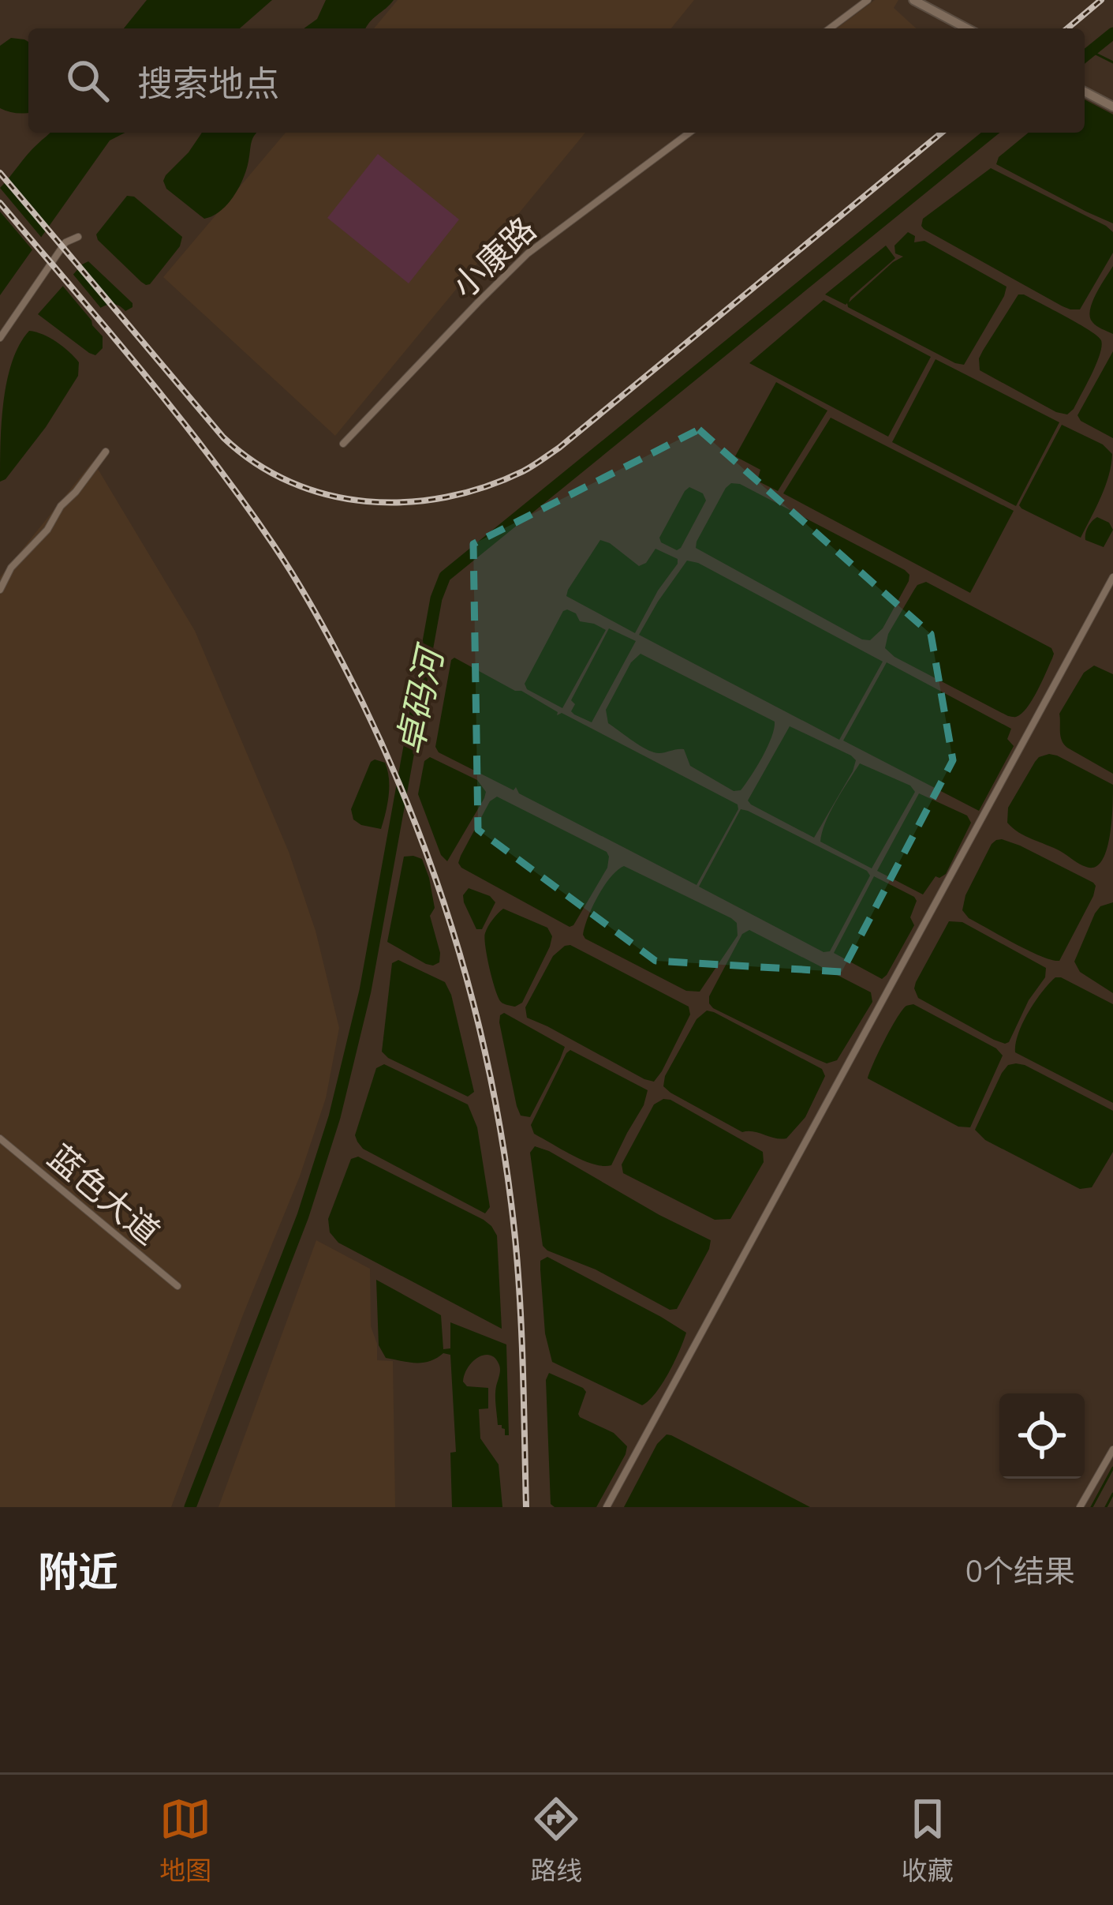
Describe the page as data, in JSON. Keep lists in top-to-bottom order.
{
  "streets": {
    "street": ["小康路", "蓝色大道"]
  },
  "water": ["卓码河"],
  "page": {
    "search": "搜索地点",
    "heading": ["附近", "0个结果"],
    "nav": ["地图", "路线", "收藏"]
  }
}
